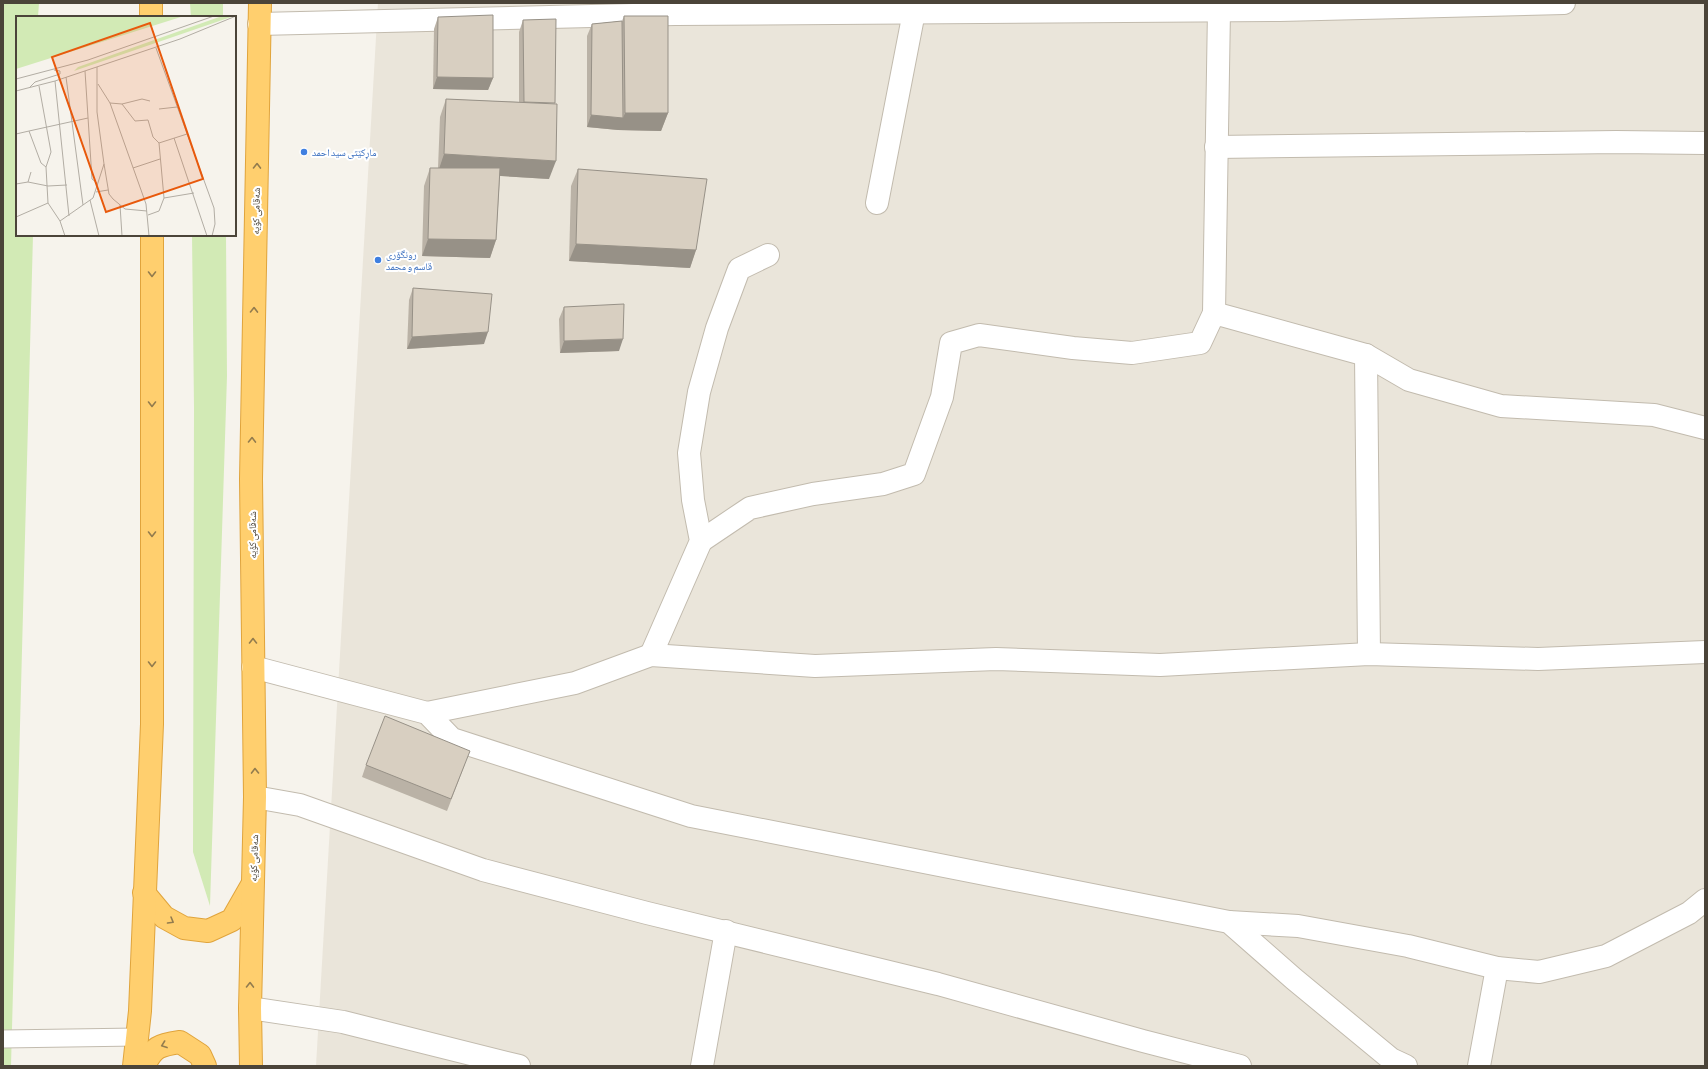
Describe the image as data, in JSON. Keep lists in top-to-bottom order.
{
  "streets": {
    "highway": ["شەقامی کۆیە"]
  },
  "places": ["ماڕکێتی سید احمد", "رونگۆری قاسم و محمد"]
}
